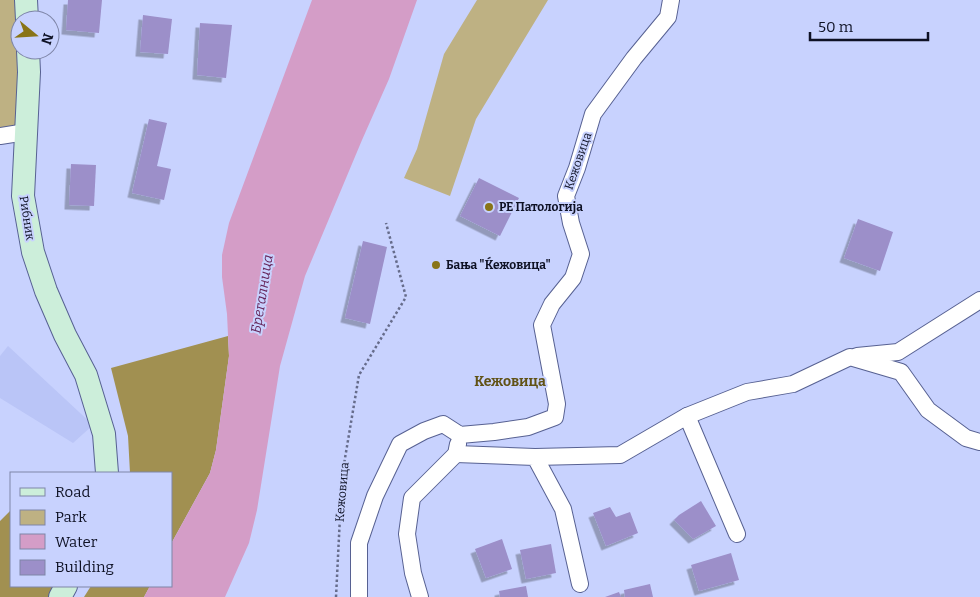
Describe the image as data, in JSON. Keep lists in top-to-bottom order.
{
  "streets": {
    "main road": ["Рибник"],
    "street": ["Кежовица"]
  },
  "districts": ["Кежовица"],
  "water": ["Брегалница"],
  "places": ["РЕ Патологија", "Бања \"Ќежовица\""],
  "legend": [
    "Road",
    "Park",
    "Water",
    "Building"
  ],
  "scale_bar": "50 m",
  "north": "right"
}
